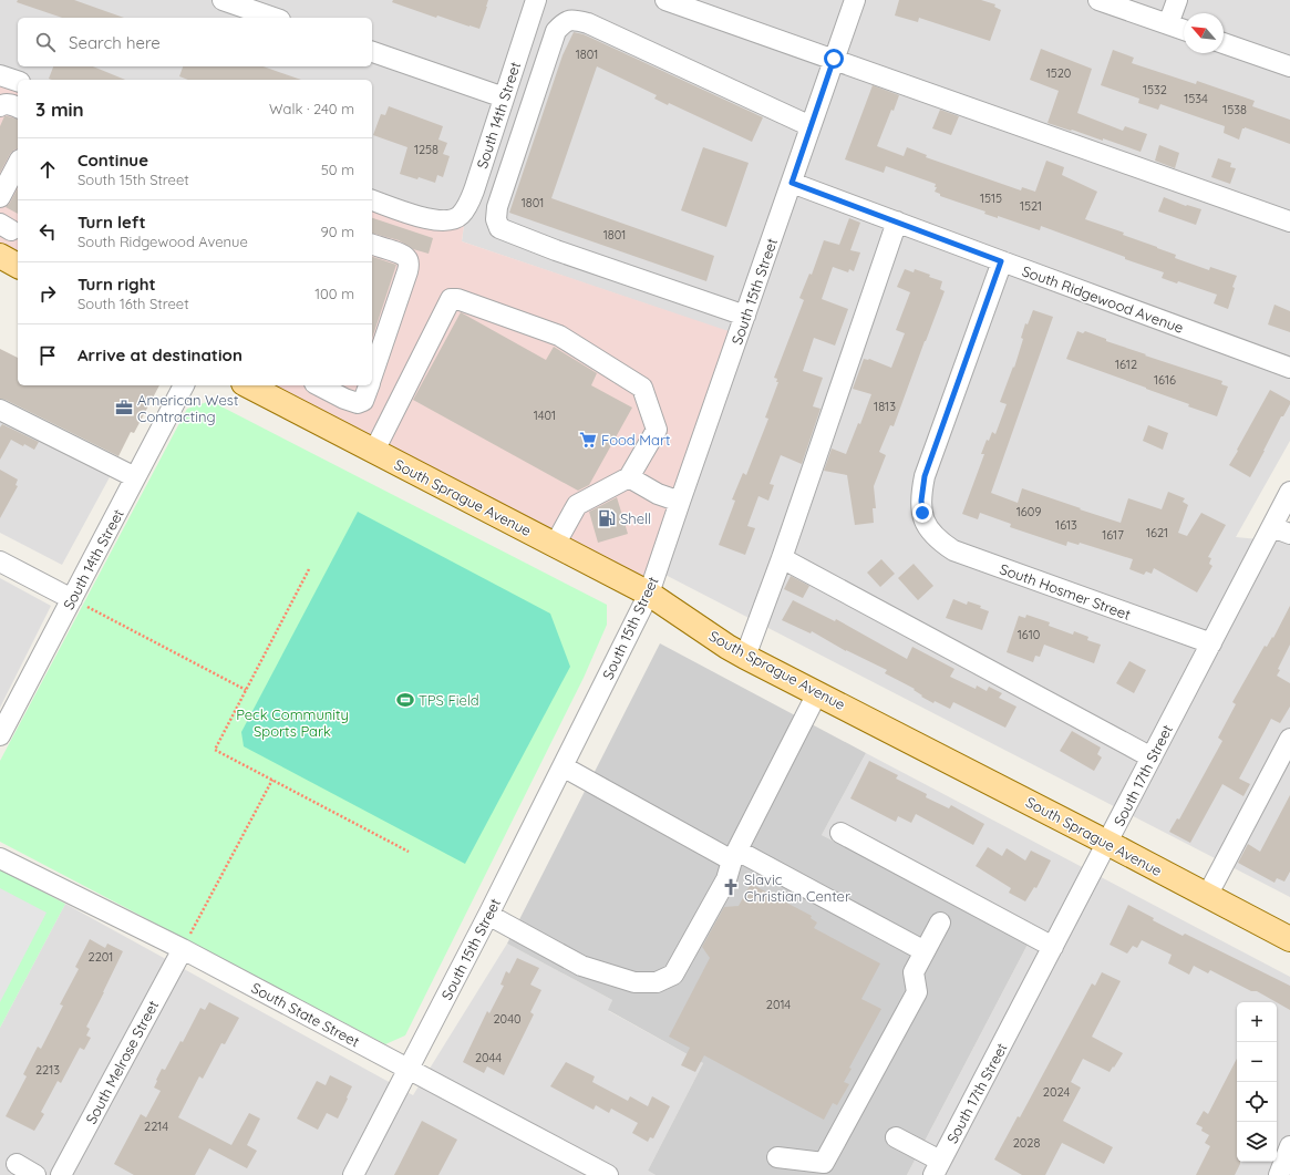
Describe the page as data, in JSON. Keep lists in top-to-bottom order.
{
  "streets": {
    "main road": ["South Sprague Avenue"],
    "street": [
      "South 14th Street",
      "South 15th Street",
      "South Ridgewood Avenue",
      "South Hosmer Street",
      "South 17th Street",
      "South State Street",
      "South Melrose Street"
    ]
  },
  "crossings": [
    ["South 15th Street", "South Ridgewood Avenue"],
    ["South 15th Street", "South Sprague Avenue"],
    ["South 15th Street", "South State Street"],
    ["South Ridgewood Avenue", "South Hosmer Street"],
    ["South Sprague Avenue", "South 17th Street"],
    ["South Hosmer Street", "South 17th Street"],
    ["South State Street", "South Melrose Street"]
  ],
  "parks": ["Peck Community Sports Park"],
  "places": {
    "office": ["American West Contracting"],
    "supermarket": ["Food Mart"],
    "fuel station": ["Shell"],
    "sports": ["TPS Field"],
    "church": ["Slavic Christian Center"]
  },
  "house_numbers": [
    "1801",
    "1520",
    "1532",
    "1534",
    "1538",
    "1258",
    "1515",
    "1801",
    "1521",
    "1801",
    "1612",
    "1616",
    "1813",
    "1401",
    "1609",
    "1613",
    "1621",
    "1617",
    "1610",
    "2201",
    "2014",
    "2040",
    "2044",
    "2213",
    "2024",
    "2214",
    "2028"
  ],
  "north": "top left",
  "page": {
    "search": "Search here",
    "heading": ["3 min", "Walk · 240 m"],
    "list": [
      ["Continue", "South 15th Street", "50 m"],
      ["Turn left", "South Ridgewood Avenue", "90 m"],
      ["Turn right", "South 16th Street", "100 m"],
      "Arrive at destination"
    ],
    "map_buttons": ["+", "−"]
  }
}
